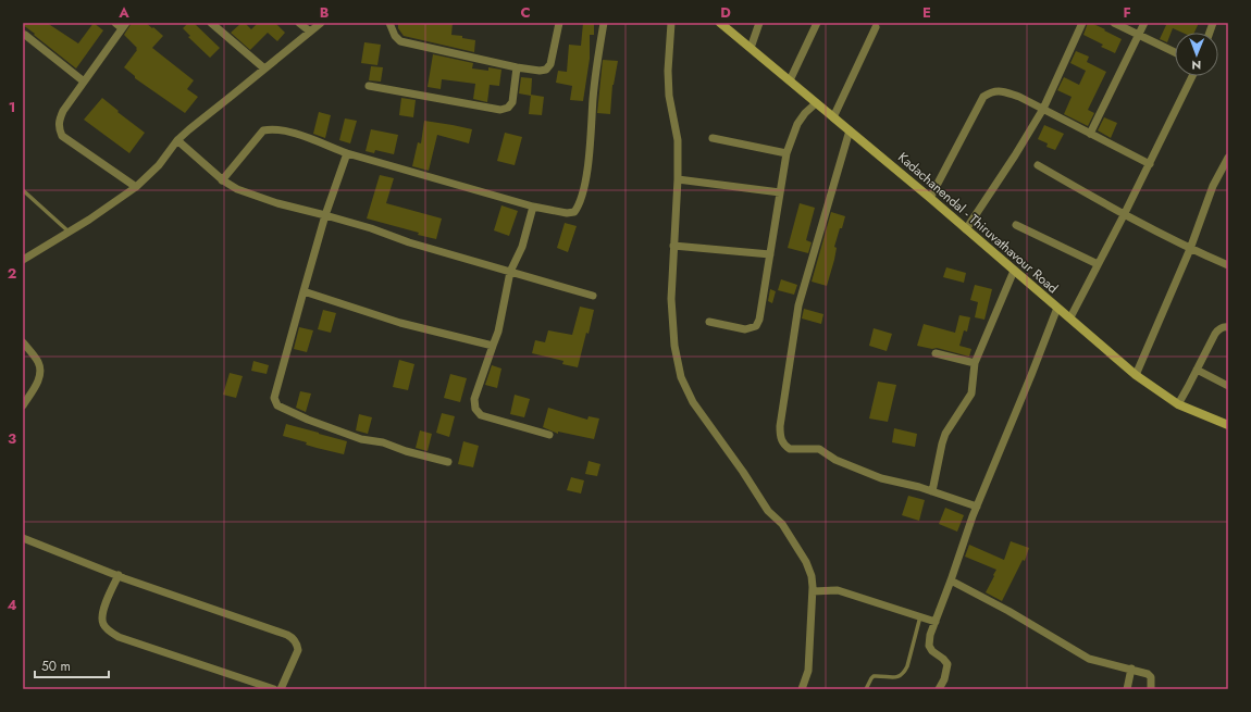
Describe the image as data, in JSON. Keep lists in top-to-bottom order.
{
  "streets": {
    "main road": ["Kadachanendal - Thiruvathavour Road"]
  },
  "scale_bar": "50 m",
  "north": "bottom",
  "grid": {
    "columns": [
      "A",
      "B",
      "C",
      "D",
      "E",
      "F"
    ],
    "rows": [
      "1",
      "2",
      "3",
      "4"
    ]
  }
}
